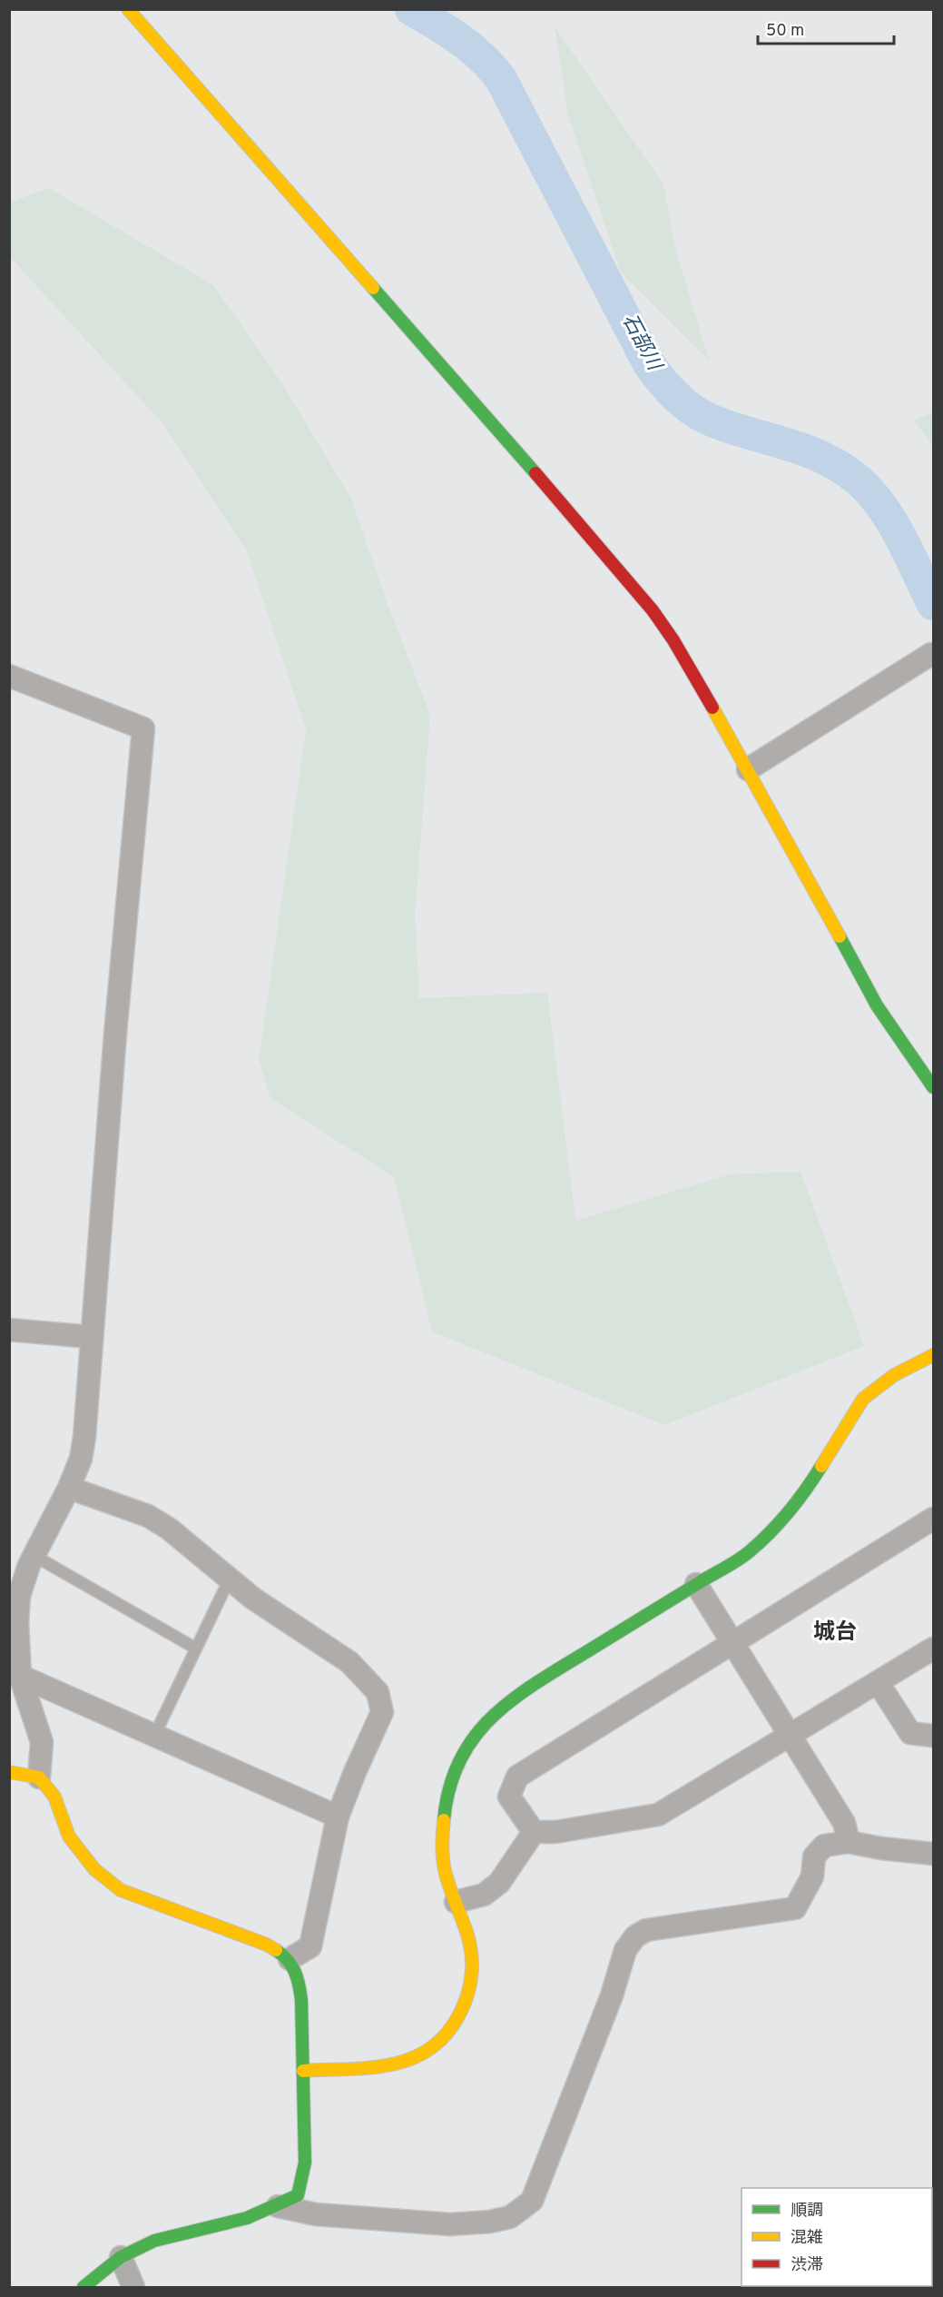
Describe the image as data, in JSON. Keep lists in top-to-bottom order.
{
  "districts": ["城台"],
  "water": ["石部川"],
  "legend": ["順調", "混雑", "渋滞"],
  "scale_bar": "50 m"
}
